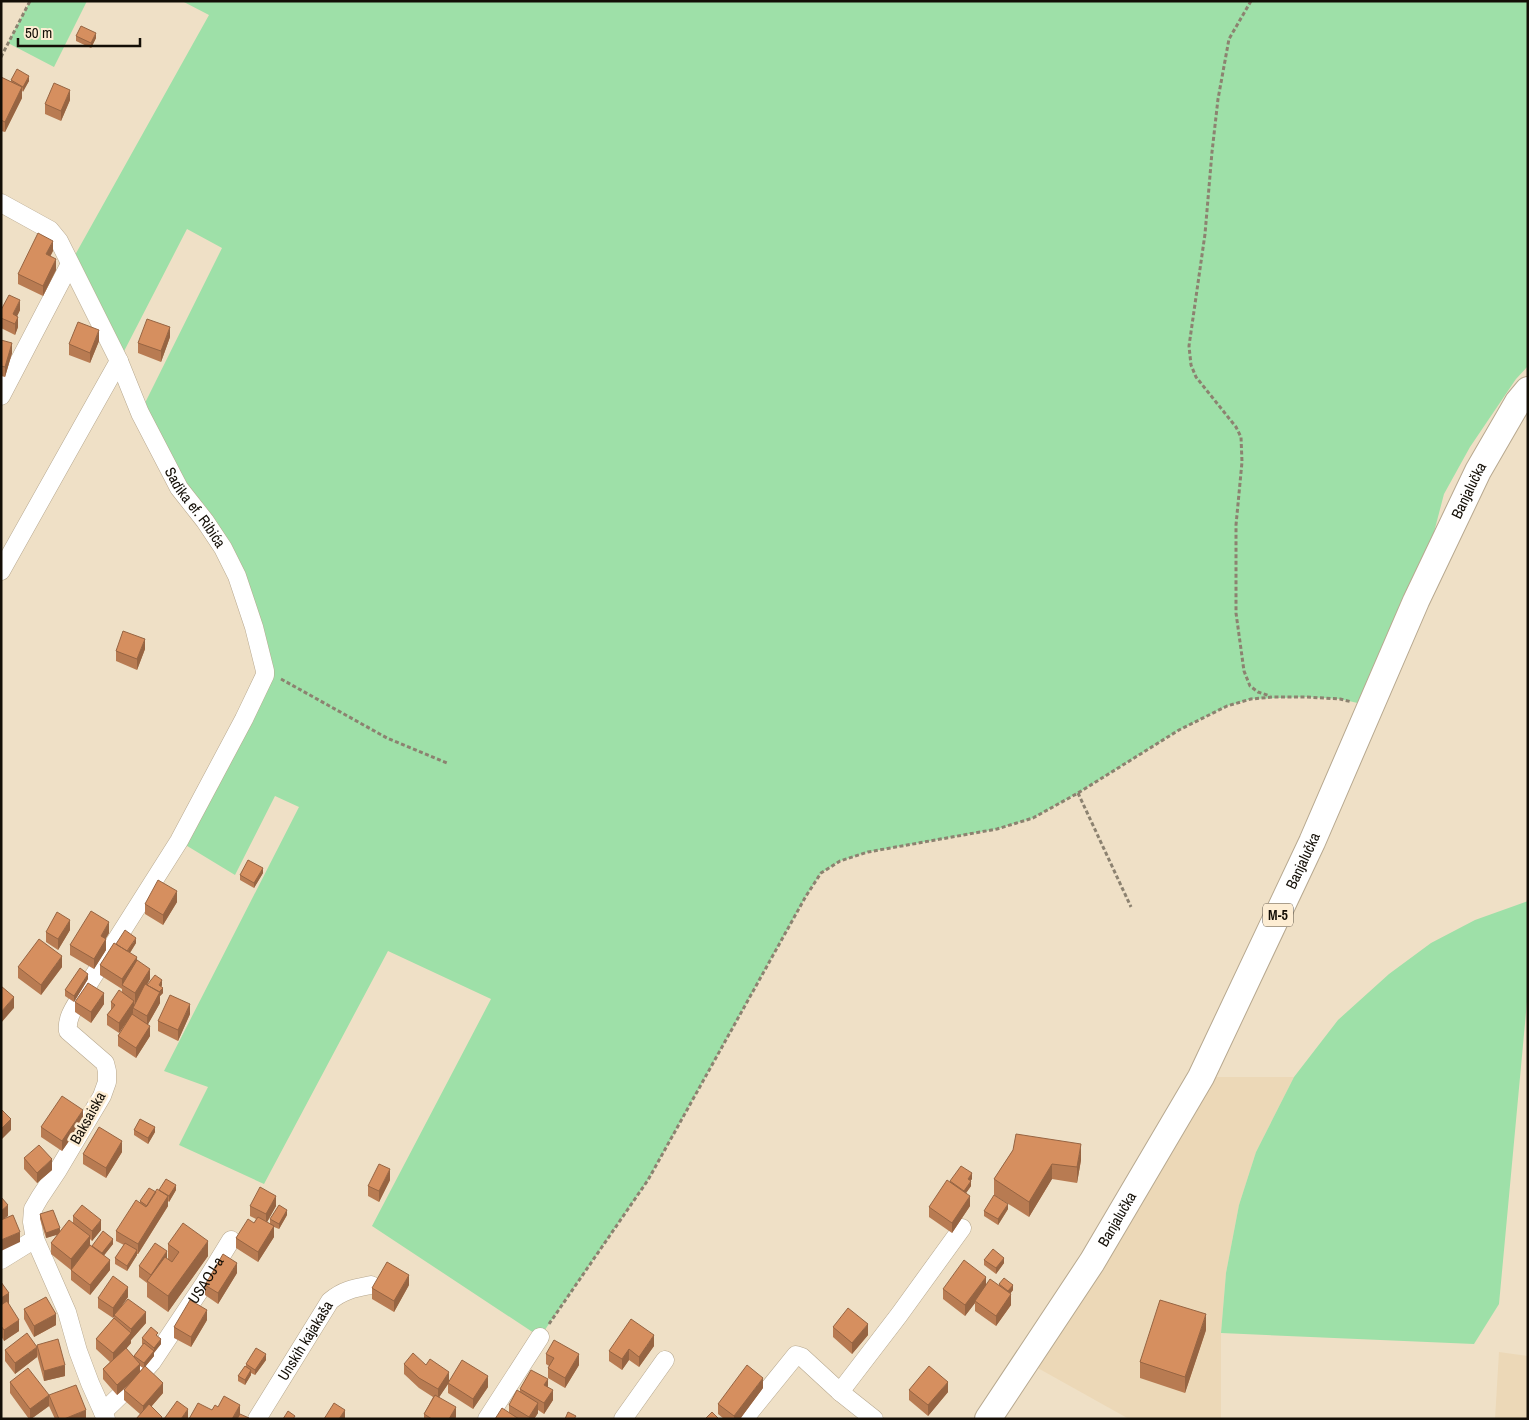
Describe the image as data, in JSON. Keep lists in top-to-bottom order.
{
  "streets": {
    "main road": ["Banjalučka", "M-5"],
    "street": [
      "Sadika ef. Ribića",
      "Baksaiska",
      "USAOJ-a",
      "Unskih kajakaša"
    ]
  },
  "crossings": [
    ["Sadika ef. Ribića", "Baksaiska"],
    ["Baksaiska", "USAOJ-a"]
  ],
  "scale_bar": "50 m"
}
